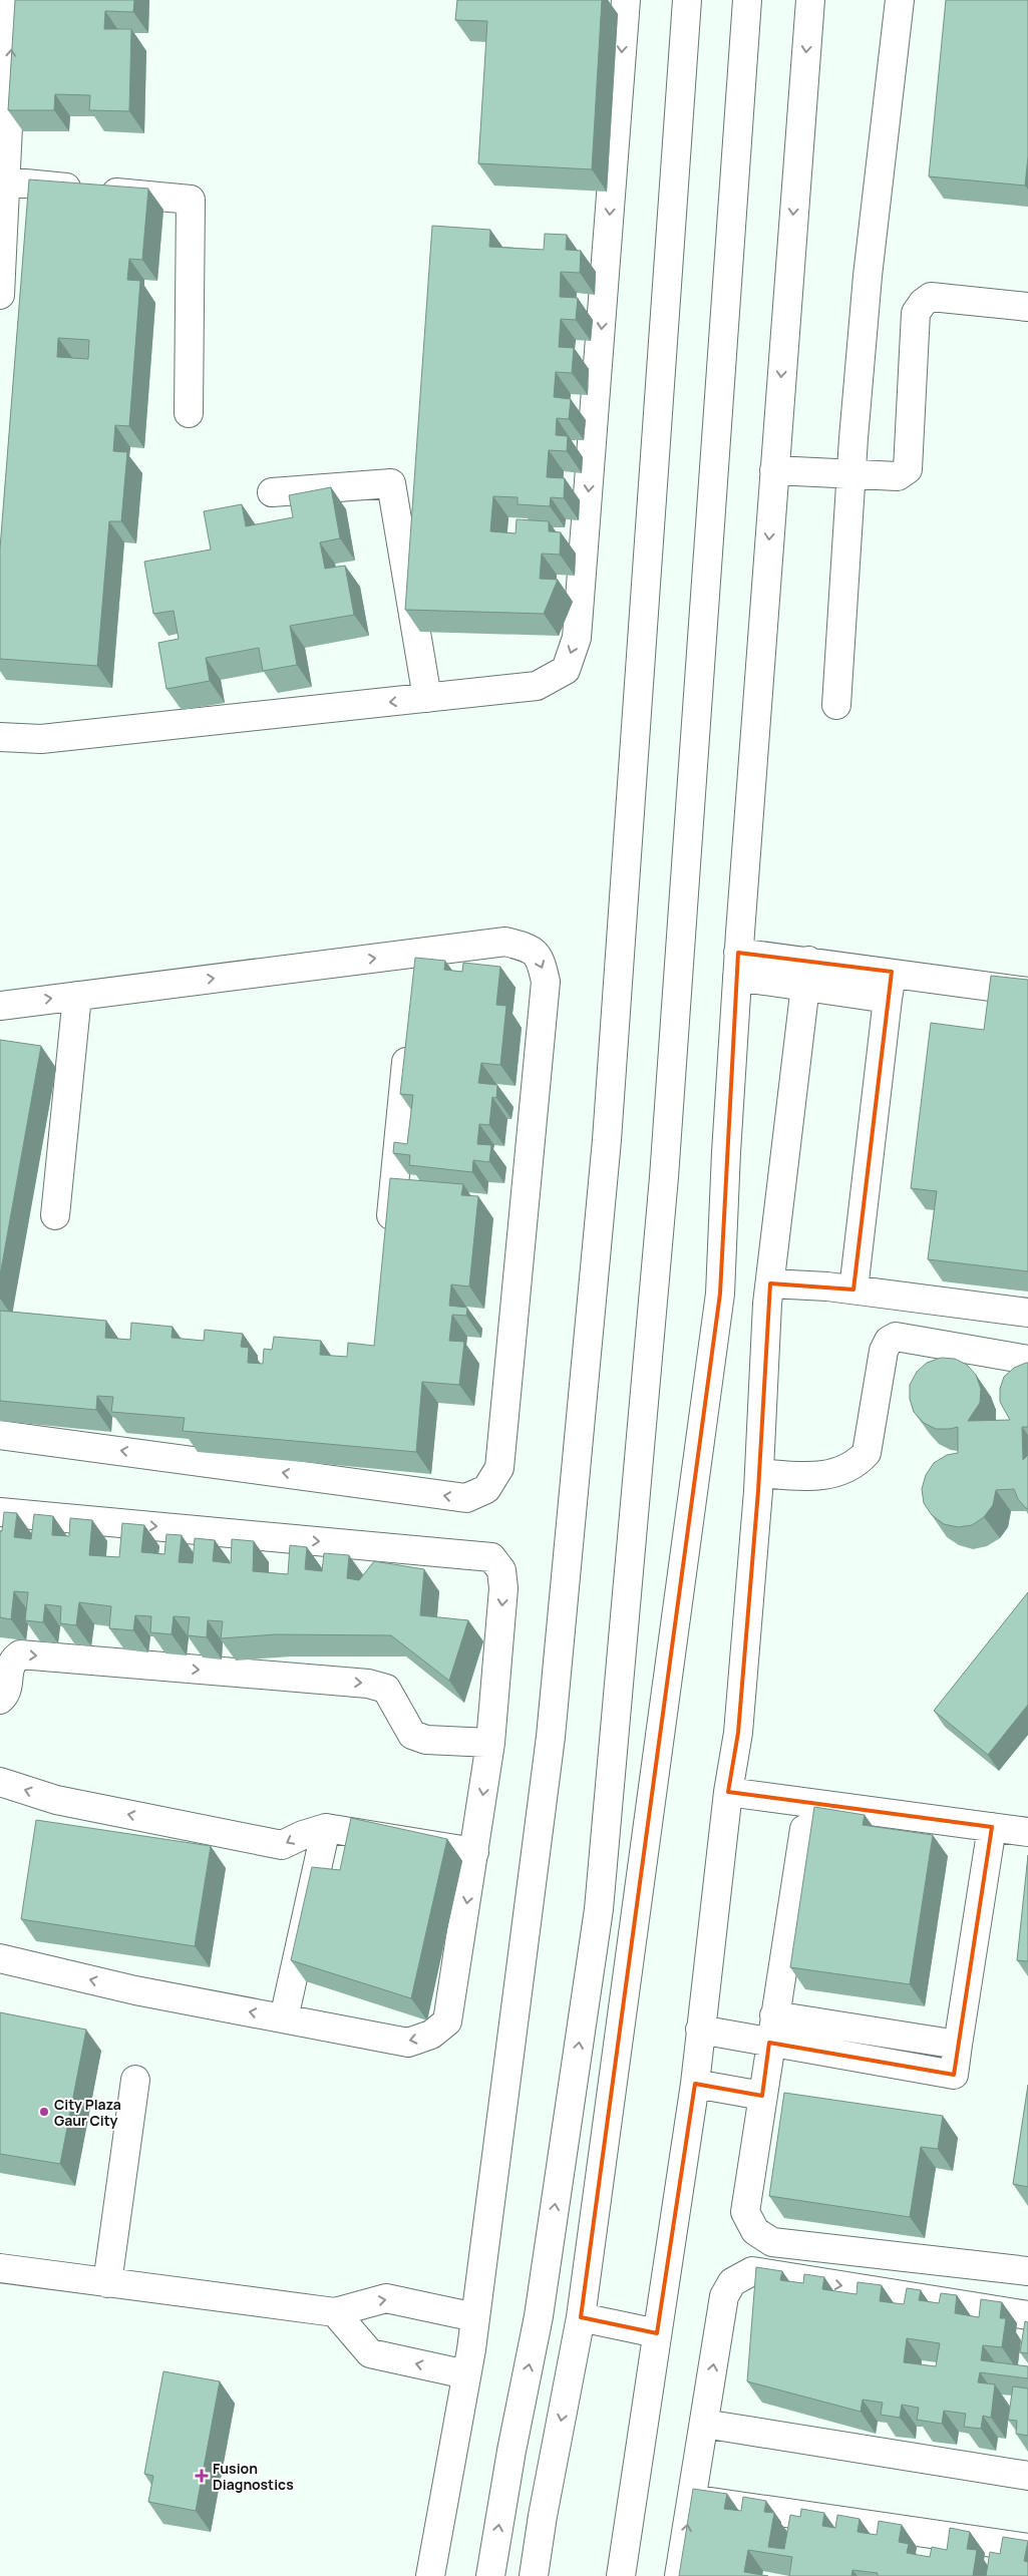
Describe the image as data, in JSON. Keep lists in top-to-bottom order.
{
  "places": {
    "other": ["City Plaza Gaur City"],
    "health": ["Fusion Diagnostics"]
  }
}
